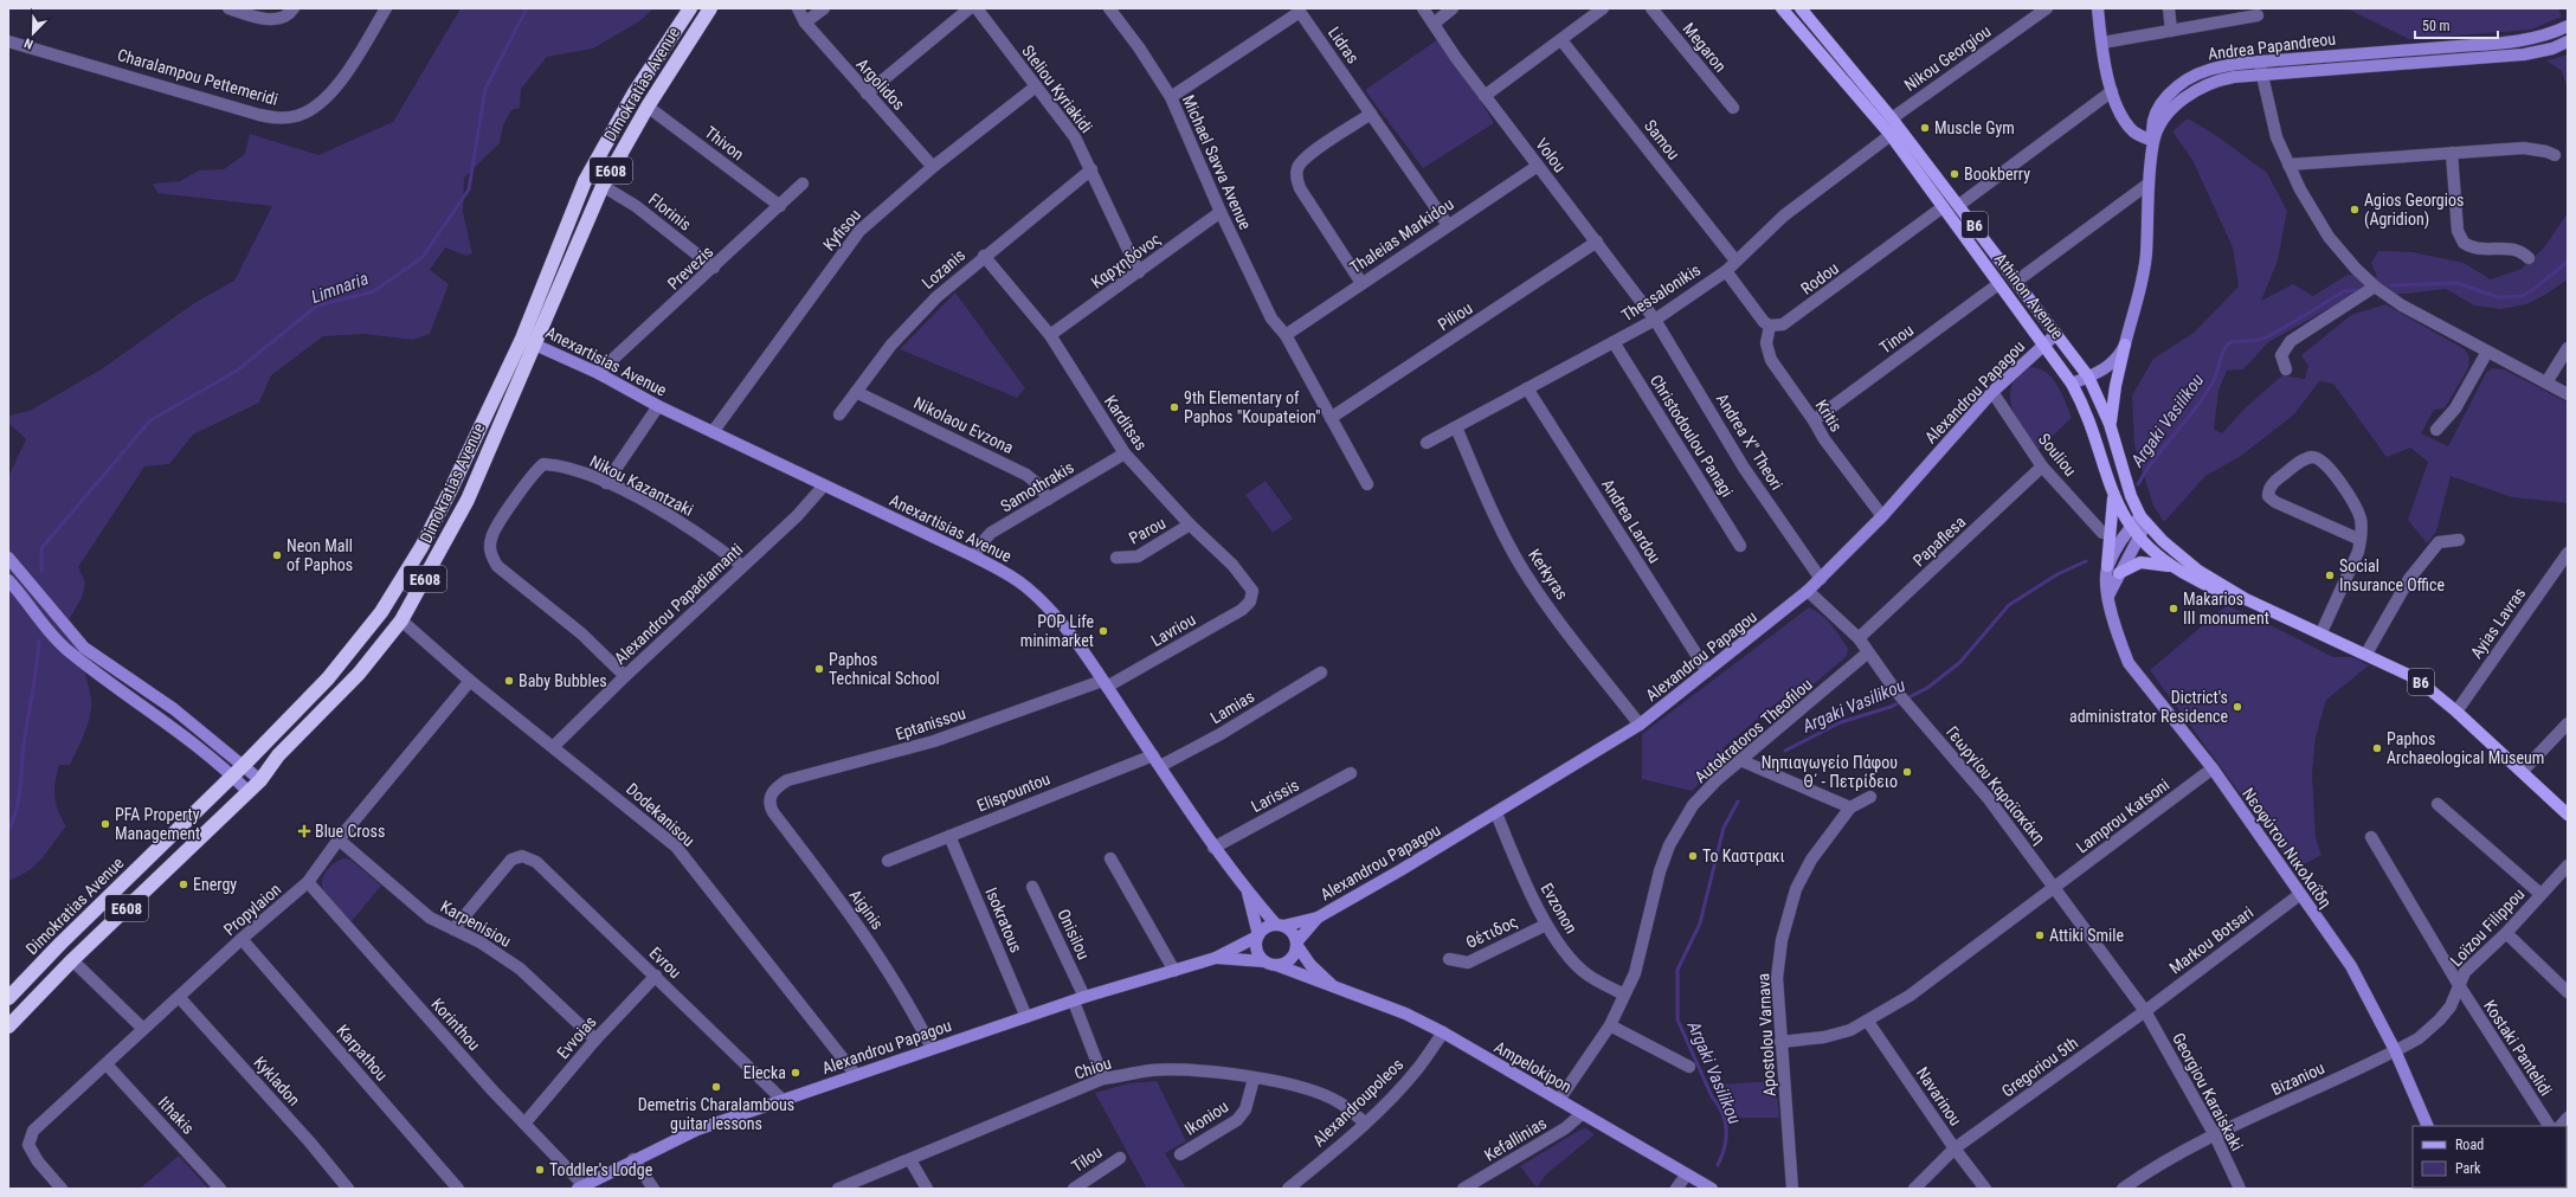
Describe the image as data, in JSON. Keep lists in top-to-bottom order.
{
  "streets": {
    "highway": ["Dimokratias Avenue", "E608"],
    "main road": ["B6", "Athinon Avenue"],
    "street": [
      "Lidras",
      "Andrea Papandreou",
      "Megaron",
      "Nikou Georgiou",
      "Charalampou Pettemeridi",
      "Argolidos",
      "Steliou Kyriakidi",
      "Samou",
      "Thivon",
      "Volou",
      "Michael Savva Avenue",
      "Florinis",
      "Kyfisou",
      "Thaleias Markidou",
      "Καρχηδόνος",
      "Prevezis",
      "Lozanis",
      "Rodou",
      "Thessalonikis",
      "Piliou",
      "Tinou",
      "Anexartisias Avenue",
      "Alexandrou Papagou",
      "Kritis",
      "Karditsas",
      "Nikolaou Evzona",
      "Christodoulou Panagi",
      "Andrea X\" Theori",
      "Souliou",
      "Nikou Kazantzaki",
      "Samothrakis",
      "Andrea Lardou",
      "Parou",
      "Papaflesa",
      "Kerkyras",
      "Alexandrou Papadiamanti",
      "Ayias Lavras",
      "Lavriou",
      "Lamias",
      "Eptanissou",
      "Autokratoros Theofilou",
      "Γεωργίου Καραϊσκάκη",
      "Elispountou",
      "Larissis",
      "Dodekanisou",
      "Lamprou Katsoni",
      "Νεοφύτου Νικολαΐδη",
      "Evzonon",
      "Propylaion",
      "Aiginis",
      "Isokratous",
      "Karpenisiou",
      "Loïzou Filippou",
      "Θέτιδος",
      "Onisilou",
      "Markou Botsari",
      "Evrou",
      "Korinthou",
      "Apostolou Varnava",
      "Evvoias",
      "Kostaki Pantelidi",
      "Karpathou",
      "Ampelokipon",
      "Gregoriou 5th",
      "Chiou",
      "Bizaniou",
      "Kykladon",
      "Georgiou Karaiskaki",
      "Navarinou",
      "Alexandroupoleos",
      "Ithakis",
      "Ikoniou",
      "Kefallinias",
      "Tilou"
    ]
  },
  "crossings": [
    ["Lidras", "Michael Savva Avenue"],
    ["Lidras", "Thaleias Markidou"],
    ["Nikou Georgiou", "Athinon Avenue"],
    ["Dimokratias Avenue", "Thivon"],
    ["Dimokratias Avenue", "Florinis"],
    ["Dimokratias Avenue", "Anexartisias Avenue"],
    ["Dimokratias Avenue", "Dodekanisou"],
    ["Argolidos", "Kyfisou"],
    ["Steliou Kyriakidi", "Kyfisou"],
    ["Steliou Kyriakidi", "Καρχηδόνος"],
    ["Steliou Kyriakidi", "Lozanis"],
    ["Samou", "Thessalonikis"],
    ["Thivon", "Prevezis"],
    ["Volou", "Thaleias Markidou"],
    ["Volou", "Thessalonikis"],
    ["Volou", "Piliou"],
    ["Volou", "Andrea X\" Theori"],
    ["Michael Savva Avenue", "Thaleias Markidou"],
    ["Michael Savva Avenue", "Καρχηδόνος"],
    ["Michael Savva Avenue", "Piliou"],
    ["Florinis", "Prevezis"],
    ["B6", "Athinon Avenue"],
    ["B6", "Ayias Lavras"],
    ["Kyfisou", "Anexartisias Avenue"],
    ["Καρχηδόνος", "Karditsas"],
    ["Prevezis", "Anexartisias Avenue"],
    ["Lozanis", "Karditsas"],
    ["Lozanis", "Nikolaou Evzona"],
    ["Rodou", "Athinon Avenue"],
    ["Rodou", "Kritis"],
    ["Thessalonikis", "Athinon Avenue"],
    ["Thessalonikis", "Christodoulou Panagi"],
    ["Thessalonikis", "Andrea X\" Theori"],
    ["Thessalonikis", "Andrea Lardou"],
    ["Thessalonikis", "Kerkyras"],
    ["Athinon Avenue", "Tinou"],
    ["Athinon Avenue", "Alexandrou Papagou"],
    ["Tinou", "Kritis"],
    ["Anexartisias Avenue", "Alexandrou Papagou"],
    ["Anexartisias Avenue", "Samothrakis"],
    ["Anexartisias Avenue", "Alexandrou Papadiamanti"],
    ["Anexartisias Avenue", "Lavriou"],
    ["Anexartisias Avenue", "Lamias"],
    ["Anexartisias Avenue", "Eptanissou"],
    ["Anexartisias Avenue", "Elispountou"],
    ["Anexartisias Avenue", "Larissis"],
    ["Anexartisias Avenue", "Ampelokipon"],
    ["Alexandrou Papagou", "Kritis"],
    ["Alexandrou Papagou", "Andrea X\" Theori"],
    ["Alexandrou Papagou", "Souliou"],
    ["Alexandrou Papagou", "Andrea Lardou"],
    ["Alexandrou Papagou", "Kerkyras"],
    ["Alexandrou Papagou", "Γεωργίου Καραϊσκάκη"],
    ["Alexandrou Papagou", "Dodekanisou"],
    ["Alexandrou Papagou", "Evzonon"],
    ["Alexandrou Papagou", "Aiginis"],
    ["Alexandrou Papagou", "Isokratous"],
    ["Alexandrou Papagou", "Onisilou"],
    ["Alexandrou Papagou", "Evrou"],
    ["Alexandrou Papagou", "Korinthou"],
    ["Alexandrou Papagou", "Ampelokipon"],
    ["Karditsas", "Samothrakis"],
    ["Karditsas", "Parou"],
    ["Karditsas", "Lavriou"],
    ["Nikolaou Evzona", "Samothrakis"],
    ["Souliou", "Papaflesa"],
    ["Nikou Kazantzaki", "Alexandrou Papadiamanti"],
    ["Papaflesa", "Γεωργίου Καραϊσκάκη"],
    ["Alexandrou Papadiamanti", "Dodekanisou"],
    ["Lavriou", "Eptanissou"],
    ["Eptanissou", "Aiginis"],
    ["Autokratoros Theofilou", "Γεωργίου Καραϊσκάκη"],
    ["Autokratoros Theofilou", "Evzonon"],
    ["Autokratoros Theofilou", "Ampelokipon"],
    ["Γεωργίου Καραϊσκάκη", "Lamprou Katsoni"],
    ["Γεωργίου Καραϊσκάκη", "Markou Botsari"],
    ["Γεωργίου Καραϊσκάκη", "Gregoriou 5th"],
    ["Γεωργίου Καραϊσκάκη", "Georgiou Karaiskaki"],
    ["Elispountou", "Isokratous"],
    ["Dodekanisou", "Propylaion"],
    ["Lamprou Katsoni", "Νεοφύτου Νικολαΐδη"],
    ["Lamprou Katsoni", "Apostolou Varnava"],
    ["Lamprou Katsoni", "Navarinou"],
    ["Νεοφύτου Νικολαΐδη", "Loïzou Filippou"],
    ["Νεοφύτου Νικολαΐδη", "Markou Botsari"],
    ["Νεοφύτου Νικολαΐδη", "Bizaniou"],
    ["Evzonon", "Θέτιδος"],
    ["Propylaion", "Karpenisiou"],
    ["Propylaion", "Korinthou"],
    ["Propylaion", "Karpathou"],
    ["Propylaion", "Kykladon"],
    ["Propylaion", "Ithakis"],
    ["Karpenisiou", "Evrou"],
    ["Karpenisiou", "Evvoias"],
    ["Loïzou Filippou", "Kostaki Pantelidi"],
    ["Loïzou Filippou", "Bizaniou"],
    ["Onisilou", "Chiou"],
    ["Markou Botsari", "Gregoriou 5th"],
    ["Markou Botsari", "Georgiou Karaiskaki"],
    ["Evrou", "Evvoias"],
    ["Korinthou", "Evvoias"],
    ["Ampelokipon", "Alexandroupoleos"],
    ["Ampelokipon", "Kefallinias"],
    ["Gregoriou 5th", "Georgiou Karaiskaki"],
    ["Gregoriou 5th", "Navarinou"],
    ["Chiou", "Alexandroupoleos"],
    ["Chiou", "Ikoniou"],
    ["Bizaniou", "Georgiou Karaiskaki"]
  ],
  "water": ["Limnaria", "Argaki Vasilikou"],
  "places": {
    "other": [
      "Muscle Gym",
      "Bookberry",
      "Agios Georgios (Agridion)",
      "9th Elementary of Paphos \"Koupateion\"",
      "Neon Mall of Paphos",
      "Social Insurance Office",
      "Makarios III monument",
      "POP Life minimarket",
      "Paphos Technical School",
      "Baby Bubbles",
      "Dictrict's administrator Residence",
      "Paphos Archaeological Museum",
      "Νηπιαγωγείο Πάφου Θ΄ - Πετρίδειο",
      "PFA Property Management",
      "Το Καστρακι",
      "Energy",
      "Attiki Smile",
      "Elecka",
      "Demetris Charalambous guitar lessons",
      "Toddler's Lodge"
    ],
    "health": ["Blue Cross"]
  },
  "legend": ["Road", "Park"],
  "scale_bar": "50 m",
  "north": "bottom left"
}
